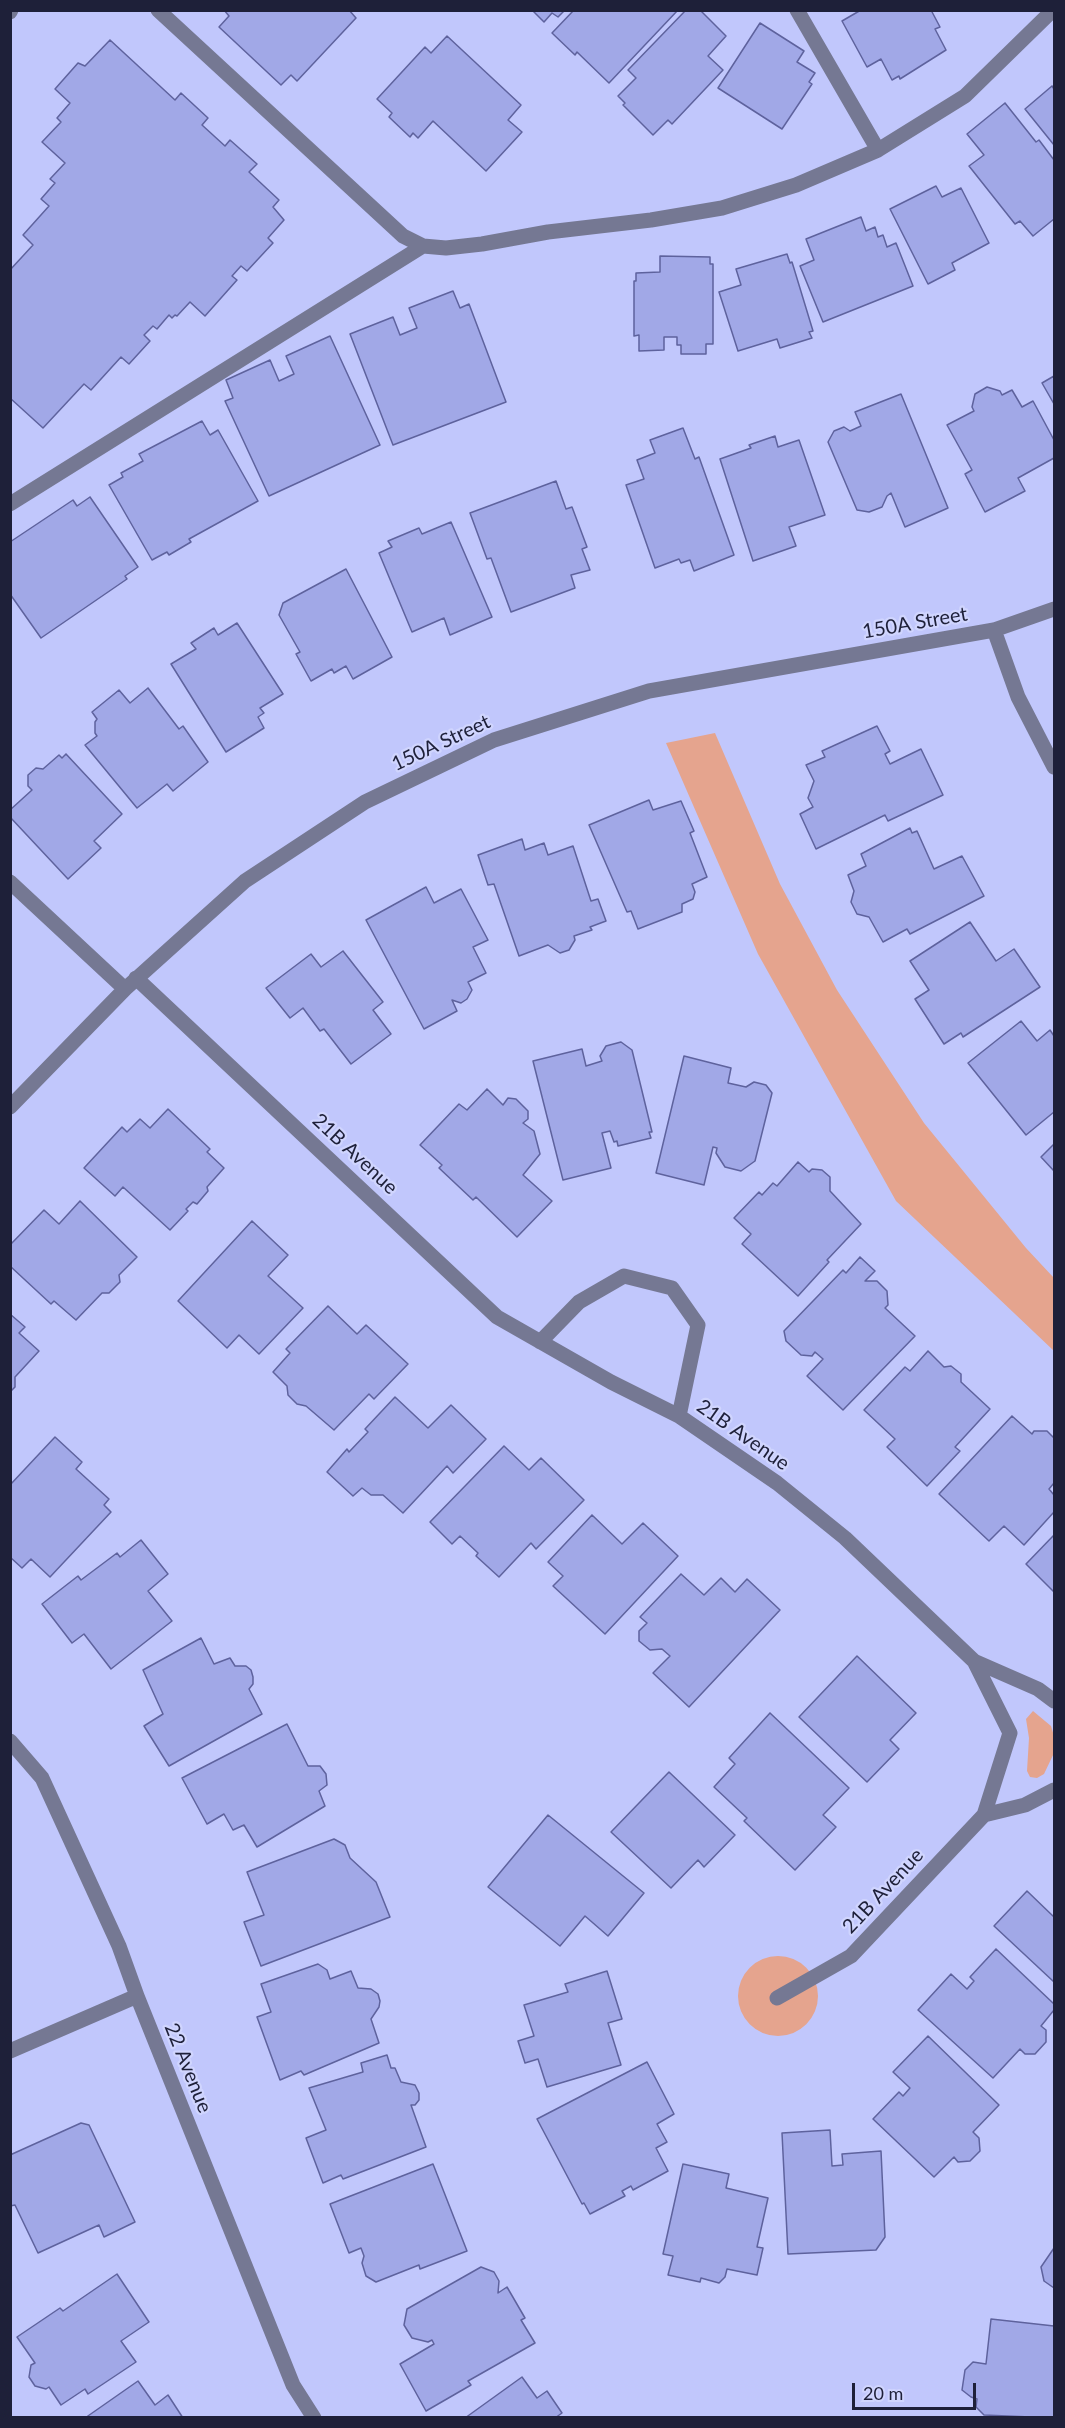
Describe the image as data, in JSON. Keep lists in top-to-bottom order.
{
  "streets": {
    "street": ["150A Street", "21B Avenue", "22 Avenue"]
  },
  "crossings": [
    ["150A Street", "21B Avenue"]
  ],
  "scale_bar": "20 m"
}
